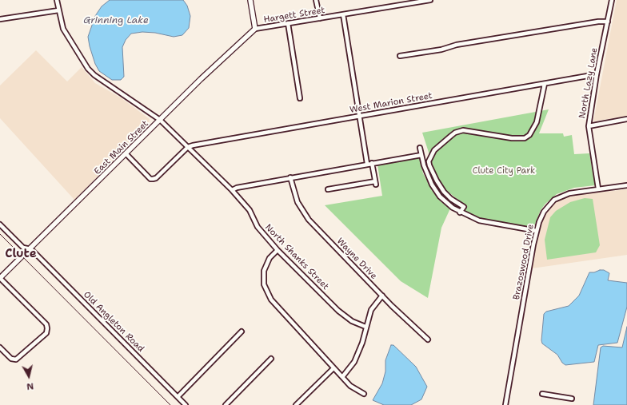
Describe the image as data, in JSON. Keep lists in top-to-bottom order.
{
  "streets": {
    "main road": ["East Main Street"],
    "street": [
      "Hargett Street",
      "North Lazy Lane",
      "West Marion Street",
      "North Shanks Street",
      "Wayne Drive",
      "Brazoswood Drive",
      "Old Angleton Road"
    ]
  },
  "crossings": [
    ["Hargett Street", "East Main Street"],
    ["North Lazy Lane", "West Marion Street"],
    ["North Lazy Lane", "Brazoswood Drive"],
    ["West Marion Street", "North Shanks Street"],
    ["East Main Street", "North Shanks Street"],
    ["East Main Street", "Old Angleton Road"]
  ],
  "districts": ["Clute"],
  "water": ["Grinning Lake"],
  "parks": ["Clute City Park"],
  "north": "bottom"
}
